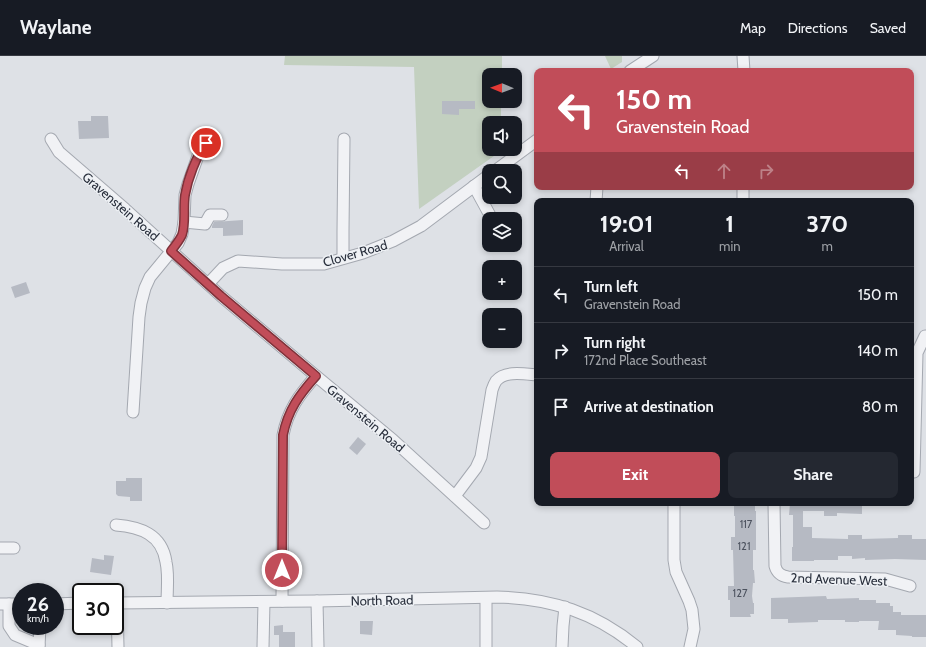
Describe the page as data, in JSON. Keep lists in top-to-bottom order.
{
  "streets": {
    "street": [
      "Gravenstein Road",
      "Clover Road",
      "2nd Avenue West",
      "North Road"
    ]
  },
  "crossings": [
    ["Gravenstein Road", "Clover Road"]
  ],
  "house_numbers": ["117", "121", "127"],
  "north": "left",
  "page": {
    "header": "Waylane",
    "nav": ["Map", "Directions", "Saved"],
    "map_buttons": ["+", "−"],
    "turn": ["150 m", "Gravenstein Road"],
    "eta": [
      "19:01",
      "Arrival",
      "1",
      "min",
      "370",
      "m"
    ],
    "list": [
      {
        "name": "Turn left",
        "note": "Gravenstein Road",
        "value": "150 m"
      },
      {
        "name": "Turn right",
        "note": "172nd Place Southeast",
        "value": "140 m"
      },
      {
        "name": "Arrive at destination",
        "value": "80 m"
      }
    ],
    "buttons": ["Exit", "Share"],
    "speed": "26 km/h",
    "limit": "30"
  }
}
